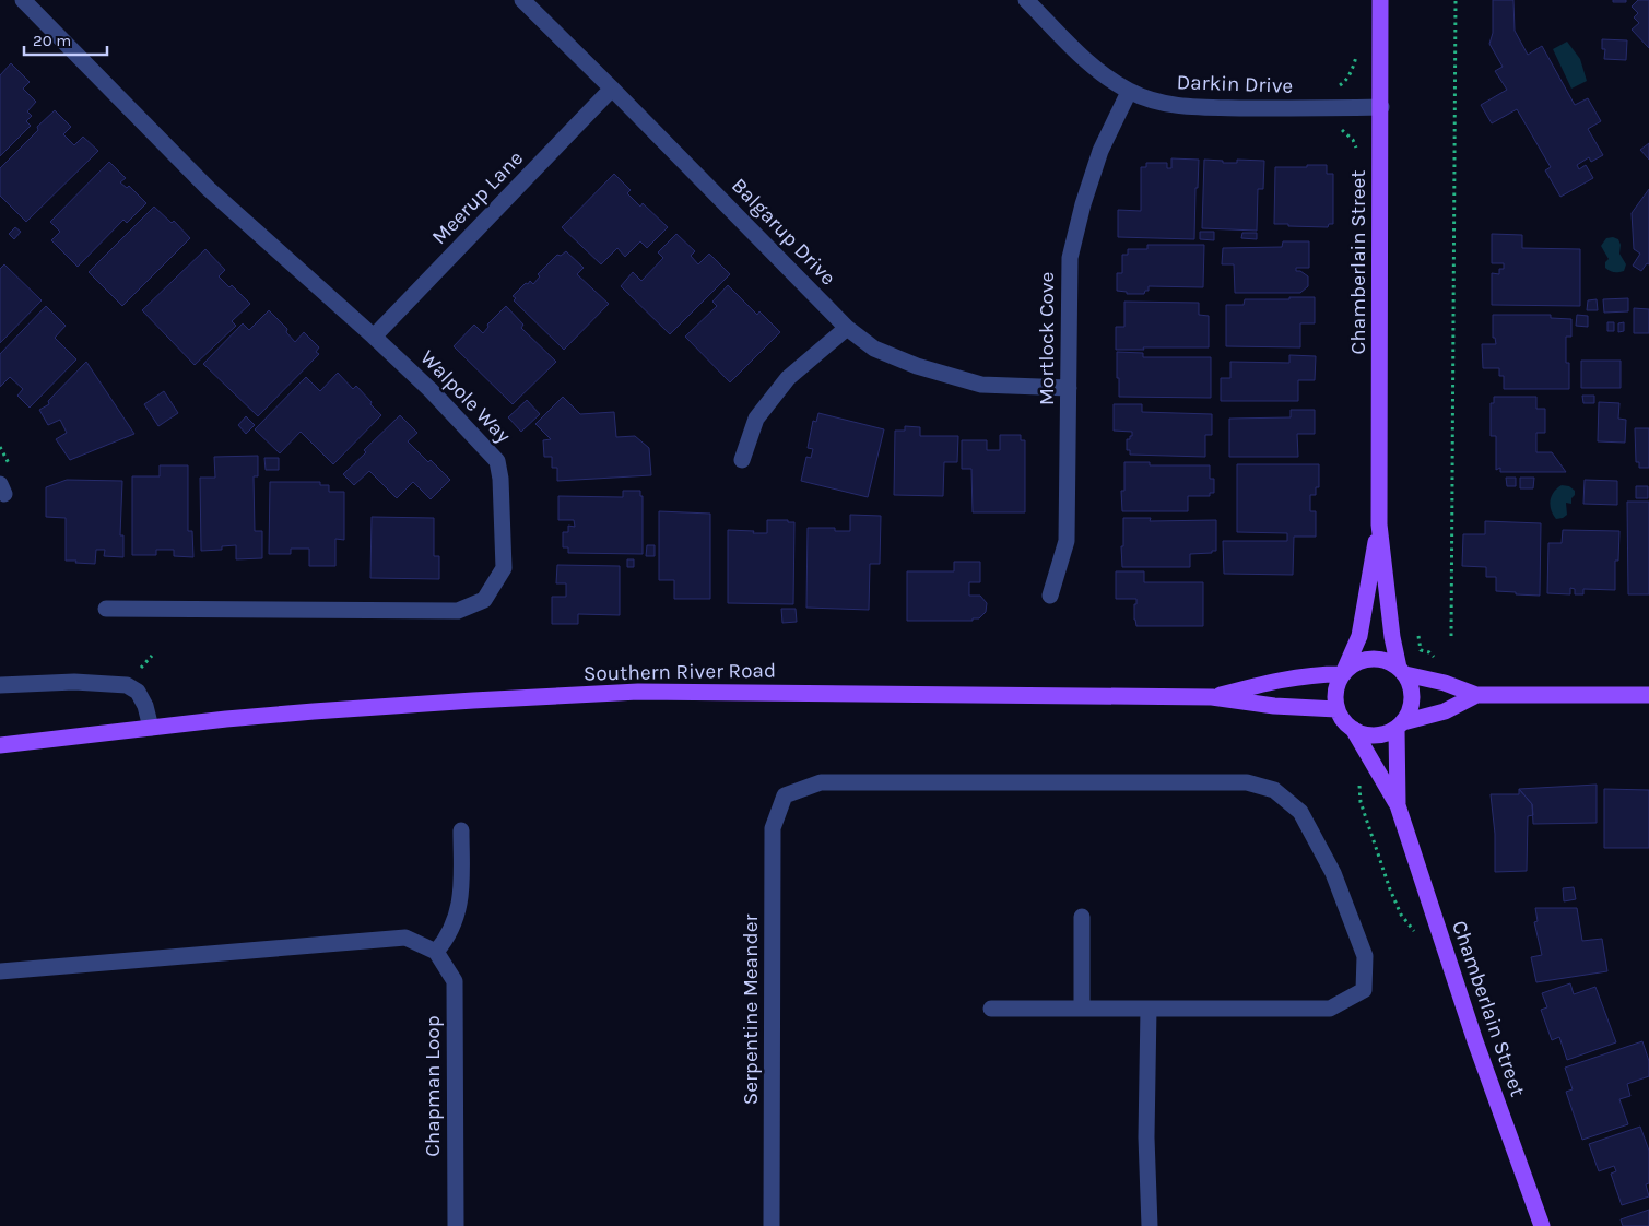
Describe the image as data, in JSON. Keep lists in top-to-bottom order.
{
  "streets": {
    "main road": ["Chamberlain Street", "Southern River Road"],
    "street": [
      "Darkin Drive",
      "Meerup Lane",
      "Balgarup Drive",
      "Mortlock Cove",
      "Walpole Way",
      "Serpentine Meander",
      "Chapman Loop"
    ]
  },
  "crossings": [
    ["Darkin Drive", "Chamberlain Street"],
    ["Darkin Drive", "Mortlock Cove"],
    ["Meerup Lane", "Balgarup Drive"],
    ["Meerup Lane", "Walpole Way"],
    ["Balgarup Drive", "Mortlock Cove"],
    ["Chamberlain Street", "Southern River Road"]
  ],
  "scale_bar": "20 m"
}
